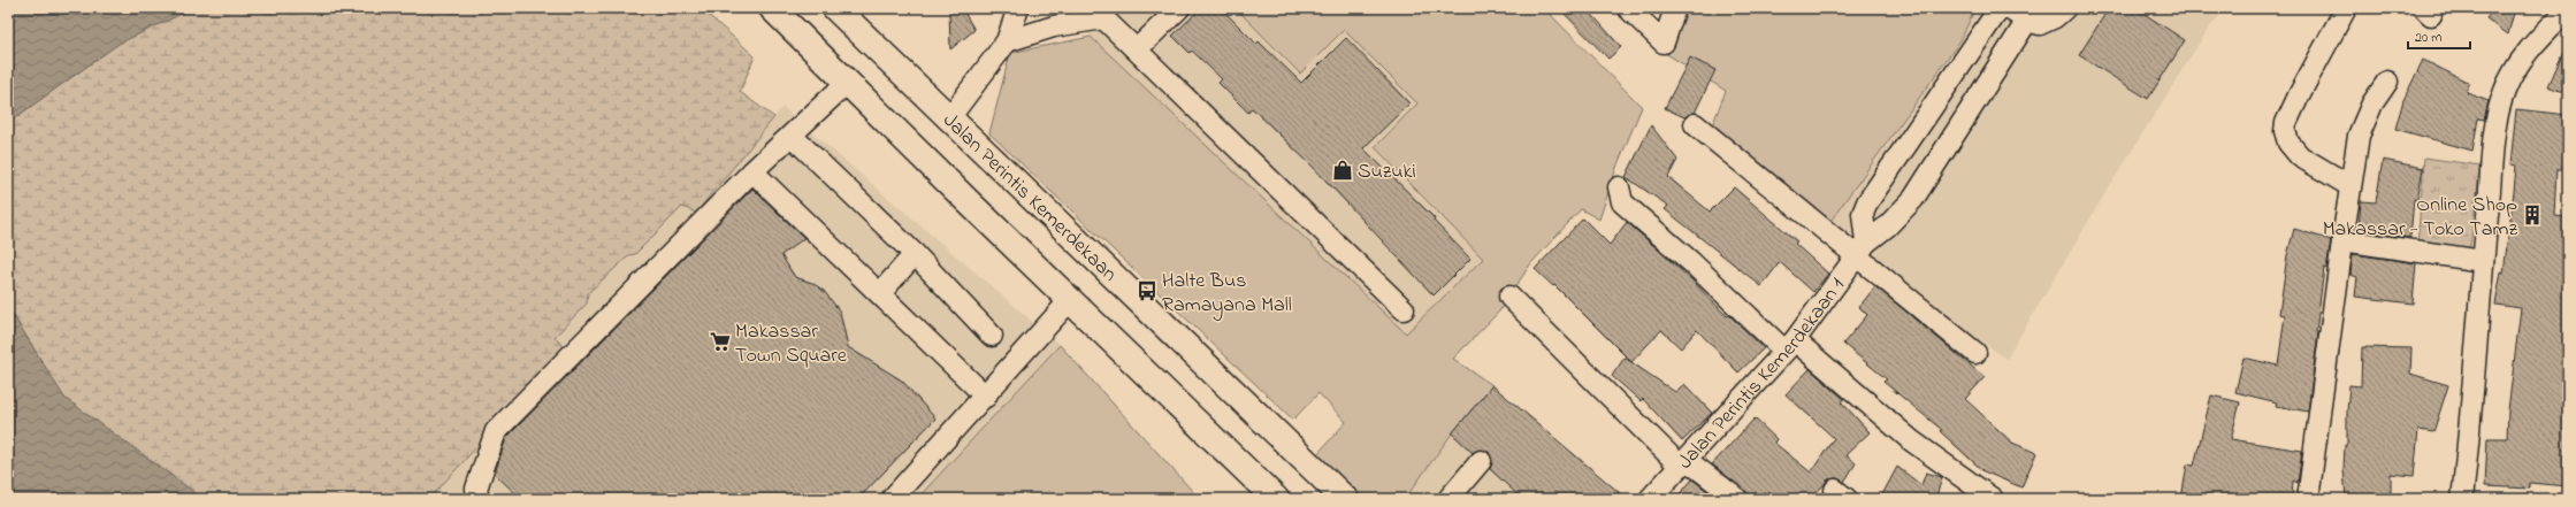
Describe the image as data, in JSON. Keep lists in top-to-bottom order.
{
  "streets": {
    "highway": ["Jalan Perintis Kemerdekaan"],
    "street": ["Jalan Perintis Kemerdekaan 1"]
  },
  "places": {
    "shop": ["Suzuki"],
    "building": ["Online Shop Makassar - Toko Tamz"],
    "bus stop": ["Halte Bus Ramayana Mall"],
    "supermarket": ["Makassar Town Square"]
  },
  "scale_bar": "20 m"
}
